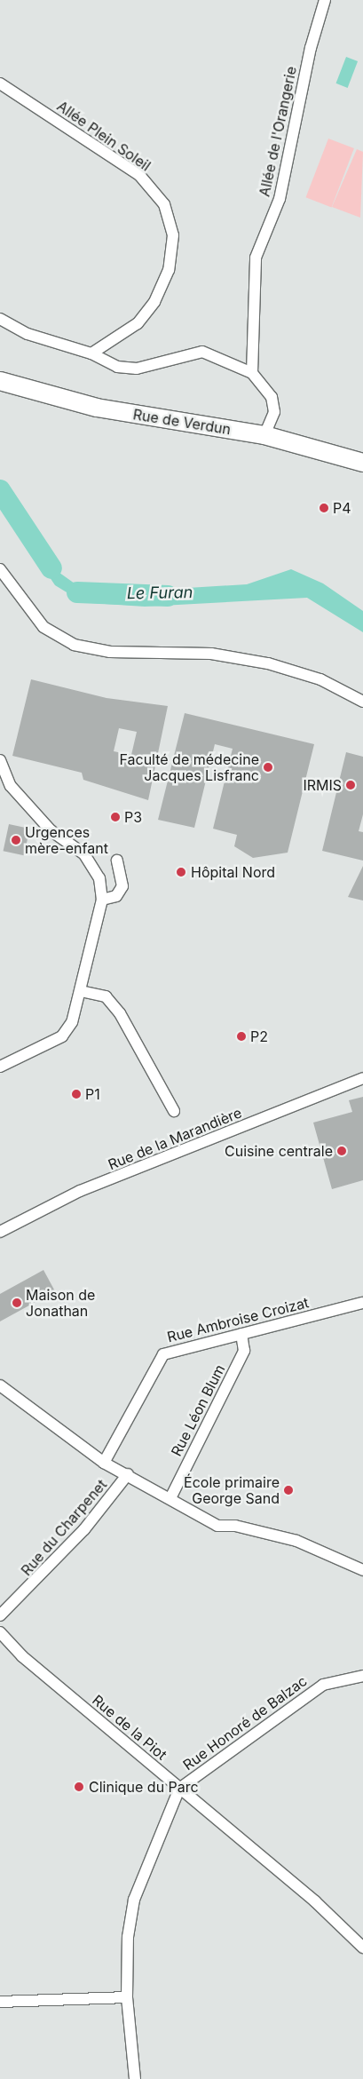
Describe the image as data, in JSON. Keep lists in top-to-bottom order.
{
  "streets": {
    "main road": ["Rue de Verdun"],
    "street": [
      "Allée de l'Orangerie",
      "Allée Plein Soleil",
      "Rue de la Marandière",
      "Rue Ambroise Croizat",
      "Rue Léon Blum",
      "Rue du Charpenet",
      "Rue Honoré de Balzac",
      "Rue de la Piot"
    ]
  },
  "crossings": [
    ["Rue Ambroise Croizat", "Rue Léon Blum"],
    ["Rue Honoré de Balzac", "Rue de la Piot"]
  ],
  "water": ["Le Furan"],
  "places": [
    "P4",
    "Faculté de médecine Jacques Lisfranc",
    "IRMIS",
    "P3",
    "Urgences mère-enfant",
    "Hôpital Nord",
    "P2",
    "P1",
    "Cuisine centrale",
    "Maison de Jonathan",
    "École primaire George Sand",
    "Clinique du Parc"
  ]
}
